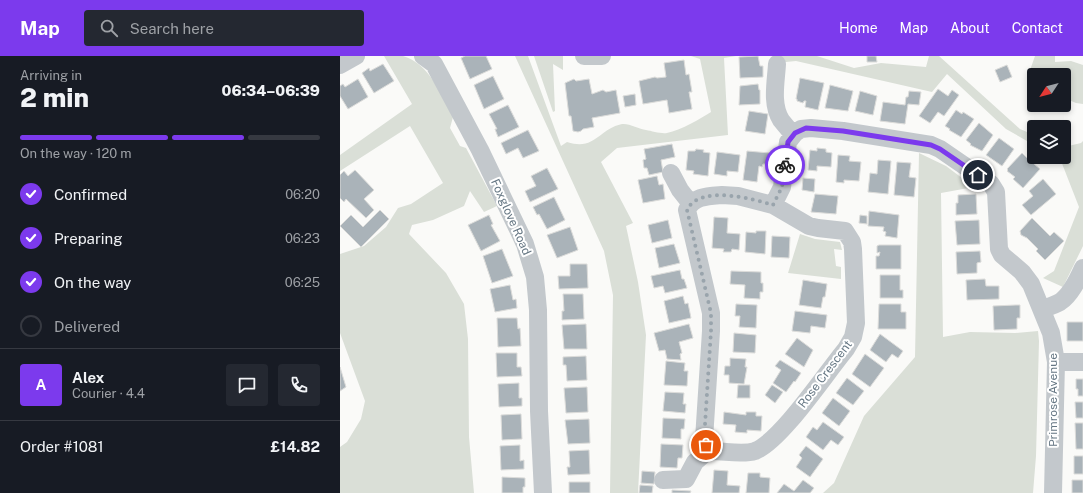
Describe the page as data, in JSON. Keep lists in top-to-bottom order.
{
  "streets": {
    "street": ["Foxglove Road", "Rose Crescent", "Primrose Avenue"]
  },
  "north": "bottom left",
  "page": {
    "header": "Map",
    "search": "Search here",
    "nav": [
      "Home",
      "Map",
      "About",
      "Contact"
    ],
    "heading": ["2 min", "Arriving in", "06:34–06:39"],
    "panel": [
      "Alex",
      "Courier · 4.4",
      "Order #1081",
      "£14.82"
    ],
    "bar": "On the way · 120 m",
    "list": [
      ["Confirmed", "06:20"],
      ["Preparing", "06:23"],
      ["On the way", "06:25"],
      "Delivered"
    ],
    "round": "A"
  }
}
